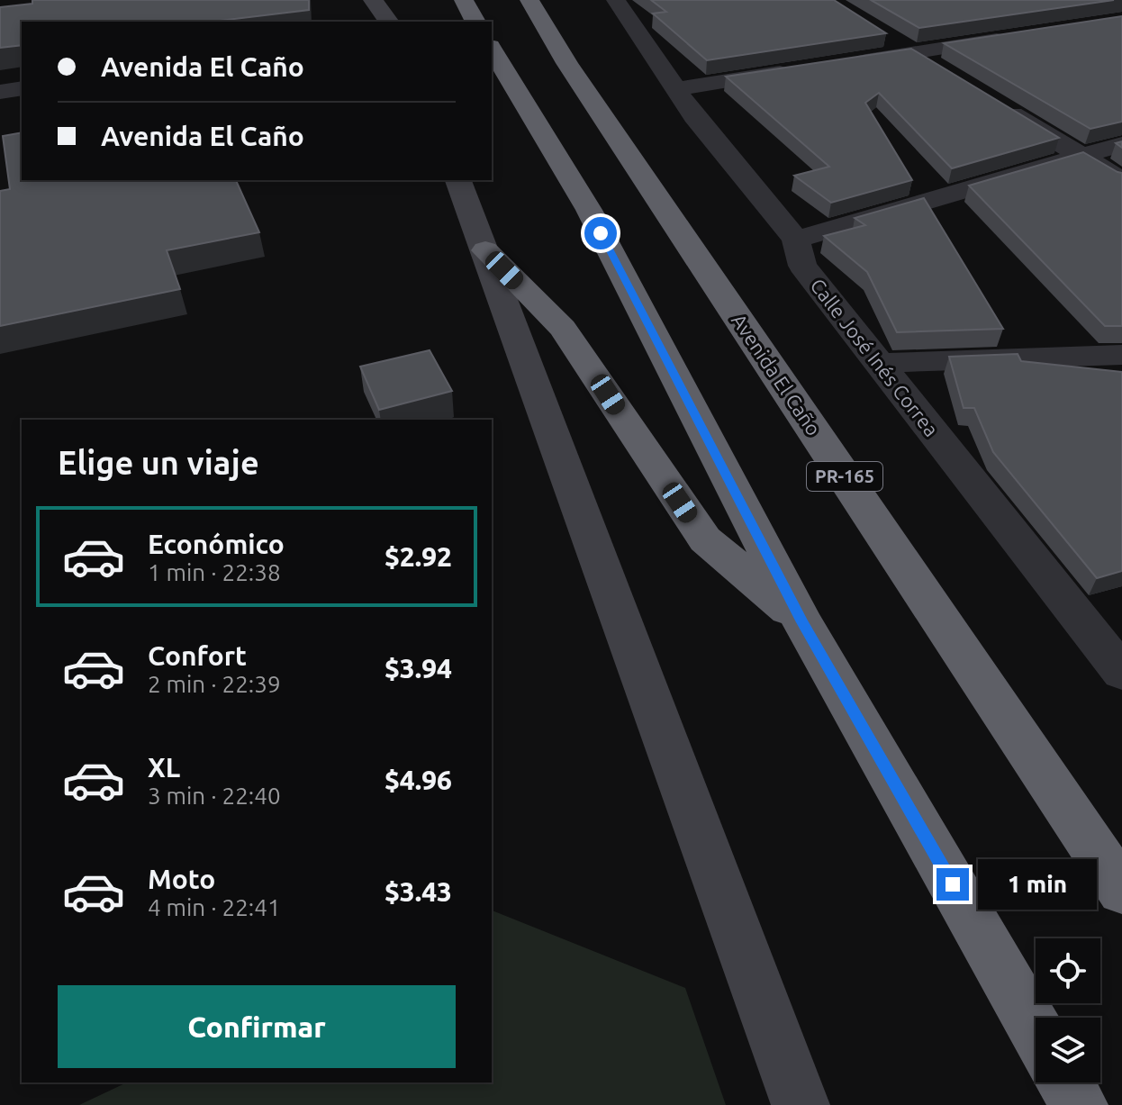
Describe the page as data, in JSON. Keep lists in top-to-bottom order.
{
  "streets": {
    "highway": ["Avenida El Caño", "PR-165"],
    "street": ["Calle José Inés Correa"]
  },
  "page": {
    "banner": ["Avenida El Caño", "Avenida El Caño"],
    "heading": "Elige un viaje",
    "list": [
      {
        "name": "Económico",
        "note": "1 min · 22:38",
        "value": "$2.92"
      },
      {
        "name": "Confort",
        "note": "2 min · 22:39",
        "value": "$3.94"
      },
      {
        "name": "XL",
        "note": "3 min · 22:40",
        "value": "$4.96"
      },
      {
        "name": "Moto",
        "note": "4 min · 22:41",
        "value": "$3.43"
      }
    ],
    "bubble": "1 min",
    "buttons": "Confirmar"
  }
}
